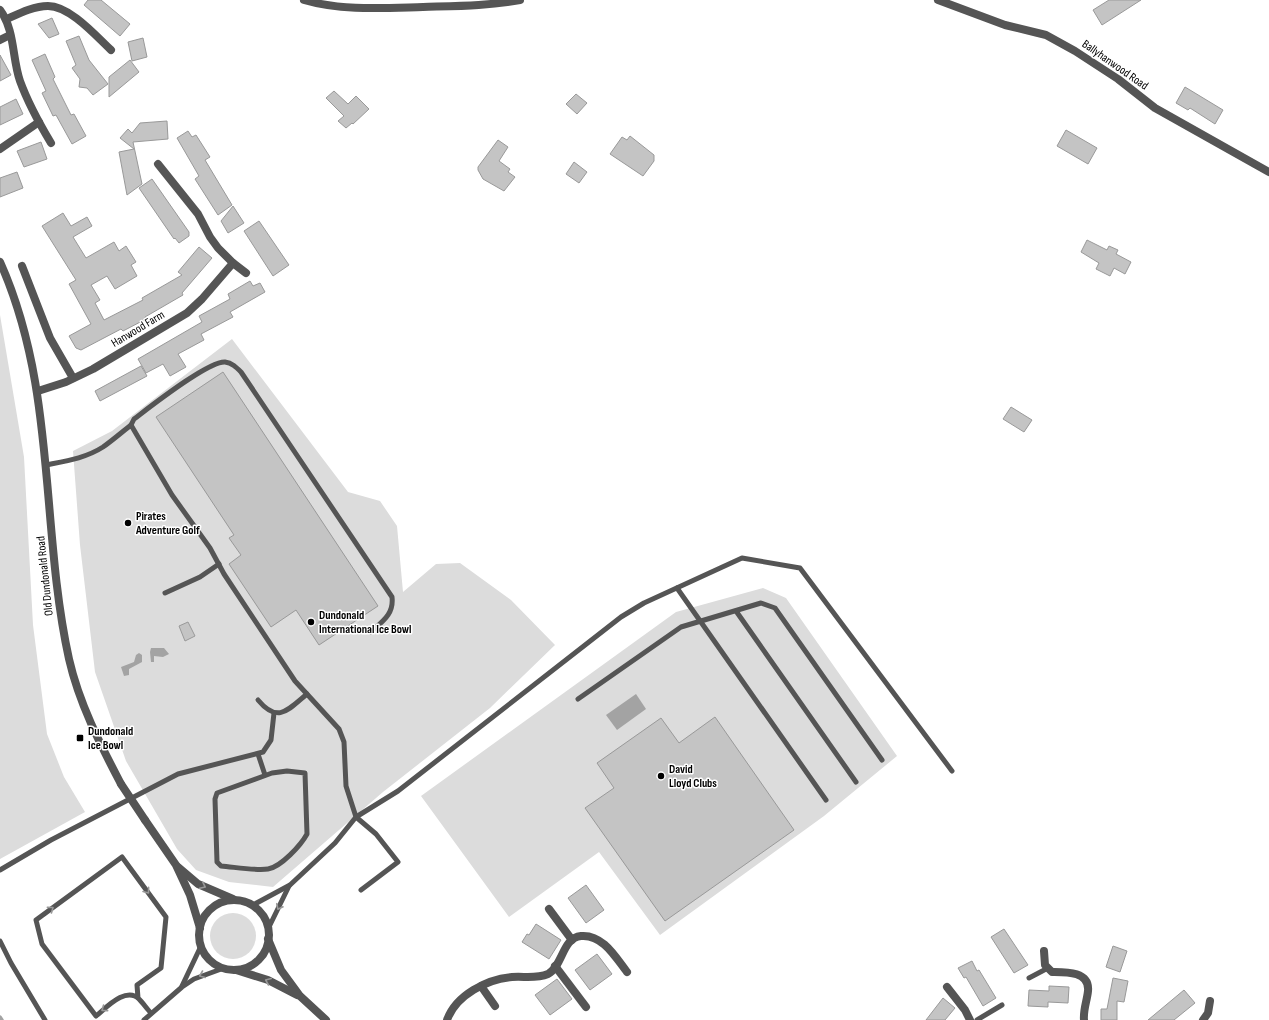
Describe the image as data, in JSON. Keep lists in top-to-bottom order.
{
  "streets": {
    "street": ["Ballyhanwood Road", "Hanwood Farm", "Old Dundonald Road"]
  },
  "crossings": [
    ["Hanwood Farm", "Old Dundonald Road"]
  ],
  "places": {
    "other": ["Pirates Adventure Golf", "Dundonald International Ice Bowl", "David Lloyd Clubs"],
    "transit": ["Dundonald Ice Bowl"]
  }
}
